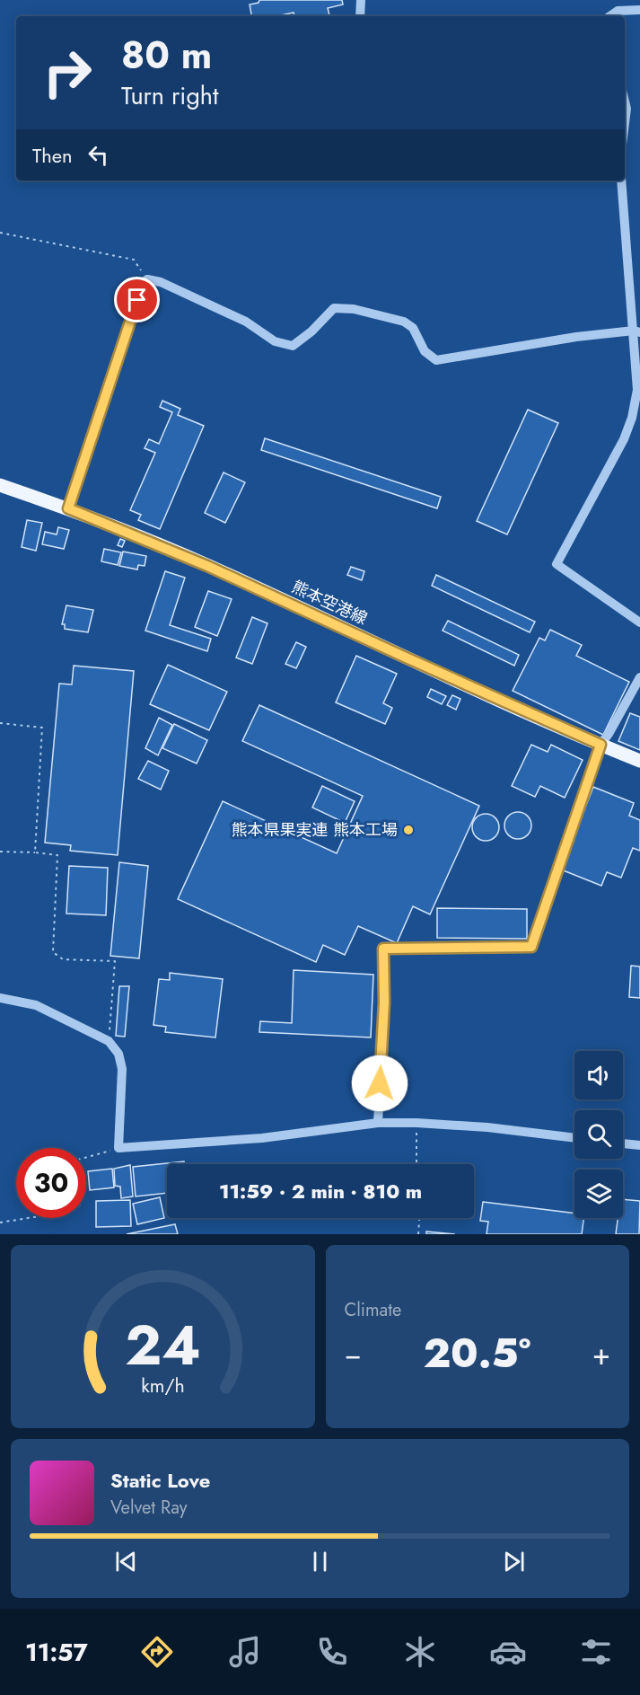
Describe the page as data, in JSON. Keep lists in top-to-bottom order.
{
  "streets": {
    "main road": ["熊本空港線"]
  },
  "places": ["熊本県果実連 熊本工場"],
  "page": {
    "turn": ["80 m", "Turn right"],
    "then": "Then",
    "limit": "30",
    "trip": "11:59 · 2 min · 810 m",
    "tile": "Climate",
    "heat": ["−", "20.5°", "+"],
    "song": ["Static Love", "Velvet Ray"],
    "tabs": "11:57",
    "gauge": ["24", "km/h"]
  }
}
